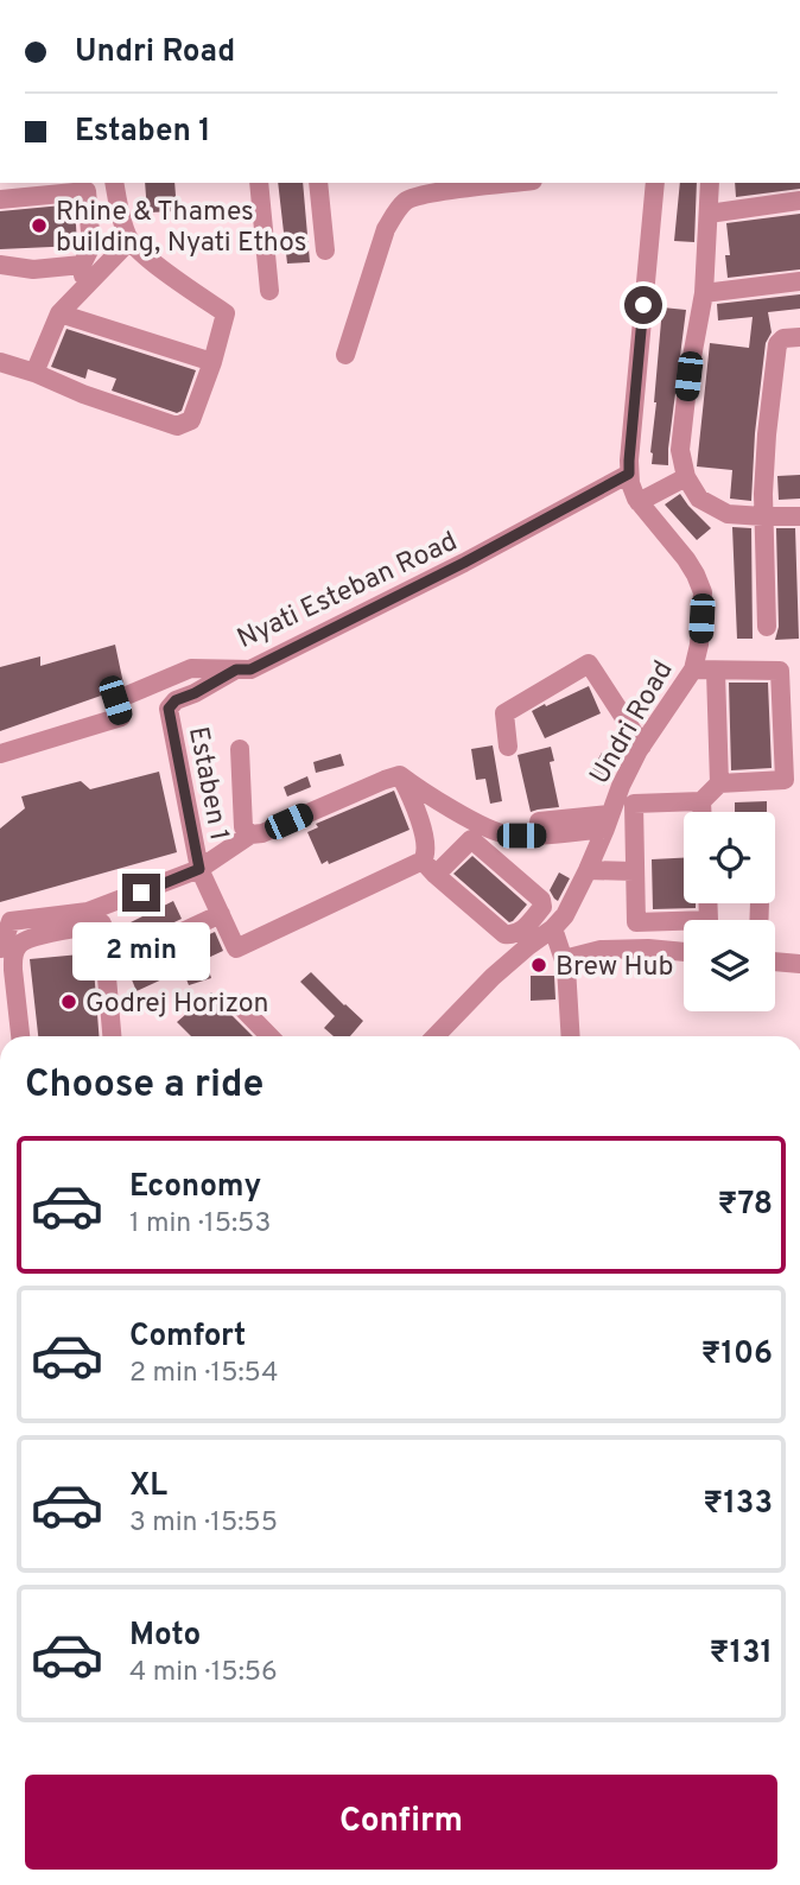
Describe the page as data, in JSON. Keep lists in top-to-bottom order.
{
  "streets": {
    "street": ["Nyati Esteban Road", "Undri Road", "Estaben 1"]
  },
  "crossings": [
    ["Nyati Esteban Road", "Undri Road"],
    ["Nyati Esteban Road", "Estaben 1"]
  ],
  "places": ["Rhine & Thames building, Nyati Ethos", "Brew Hub", "Godrej Horizon"],
  "page": {
    "banner": ["Undri Road", "Estaben 1"],
    "bubble": "2 min",
    "heading": "Choose a ride",
    "list": [
      {
        "name": "Economy",
        "note": "1 min · 15:53",
        "value": "₹78"
      },
      {
        "name": "Comfort",
        "note": "2 min · 15:54",
        "value": "₹106"
      },
      {
        "name": "XL",
        "note": "3 min · 15:55",
        "value": "₹133"
      },
      {
        "name": "Moto",
        "note": "4 min · 15:56",
        "value": "₹131"
      }
    ],
    "buttons": "Confirm"
  }
}
